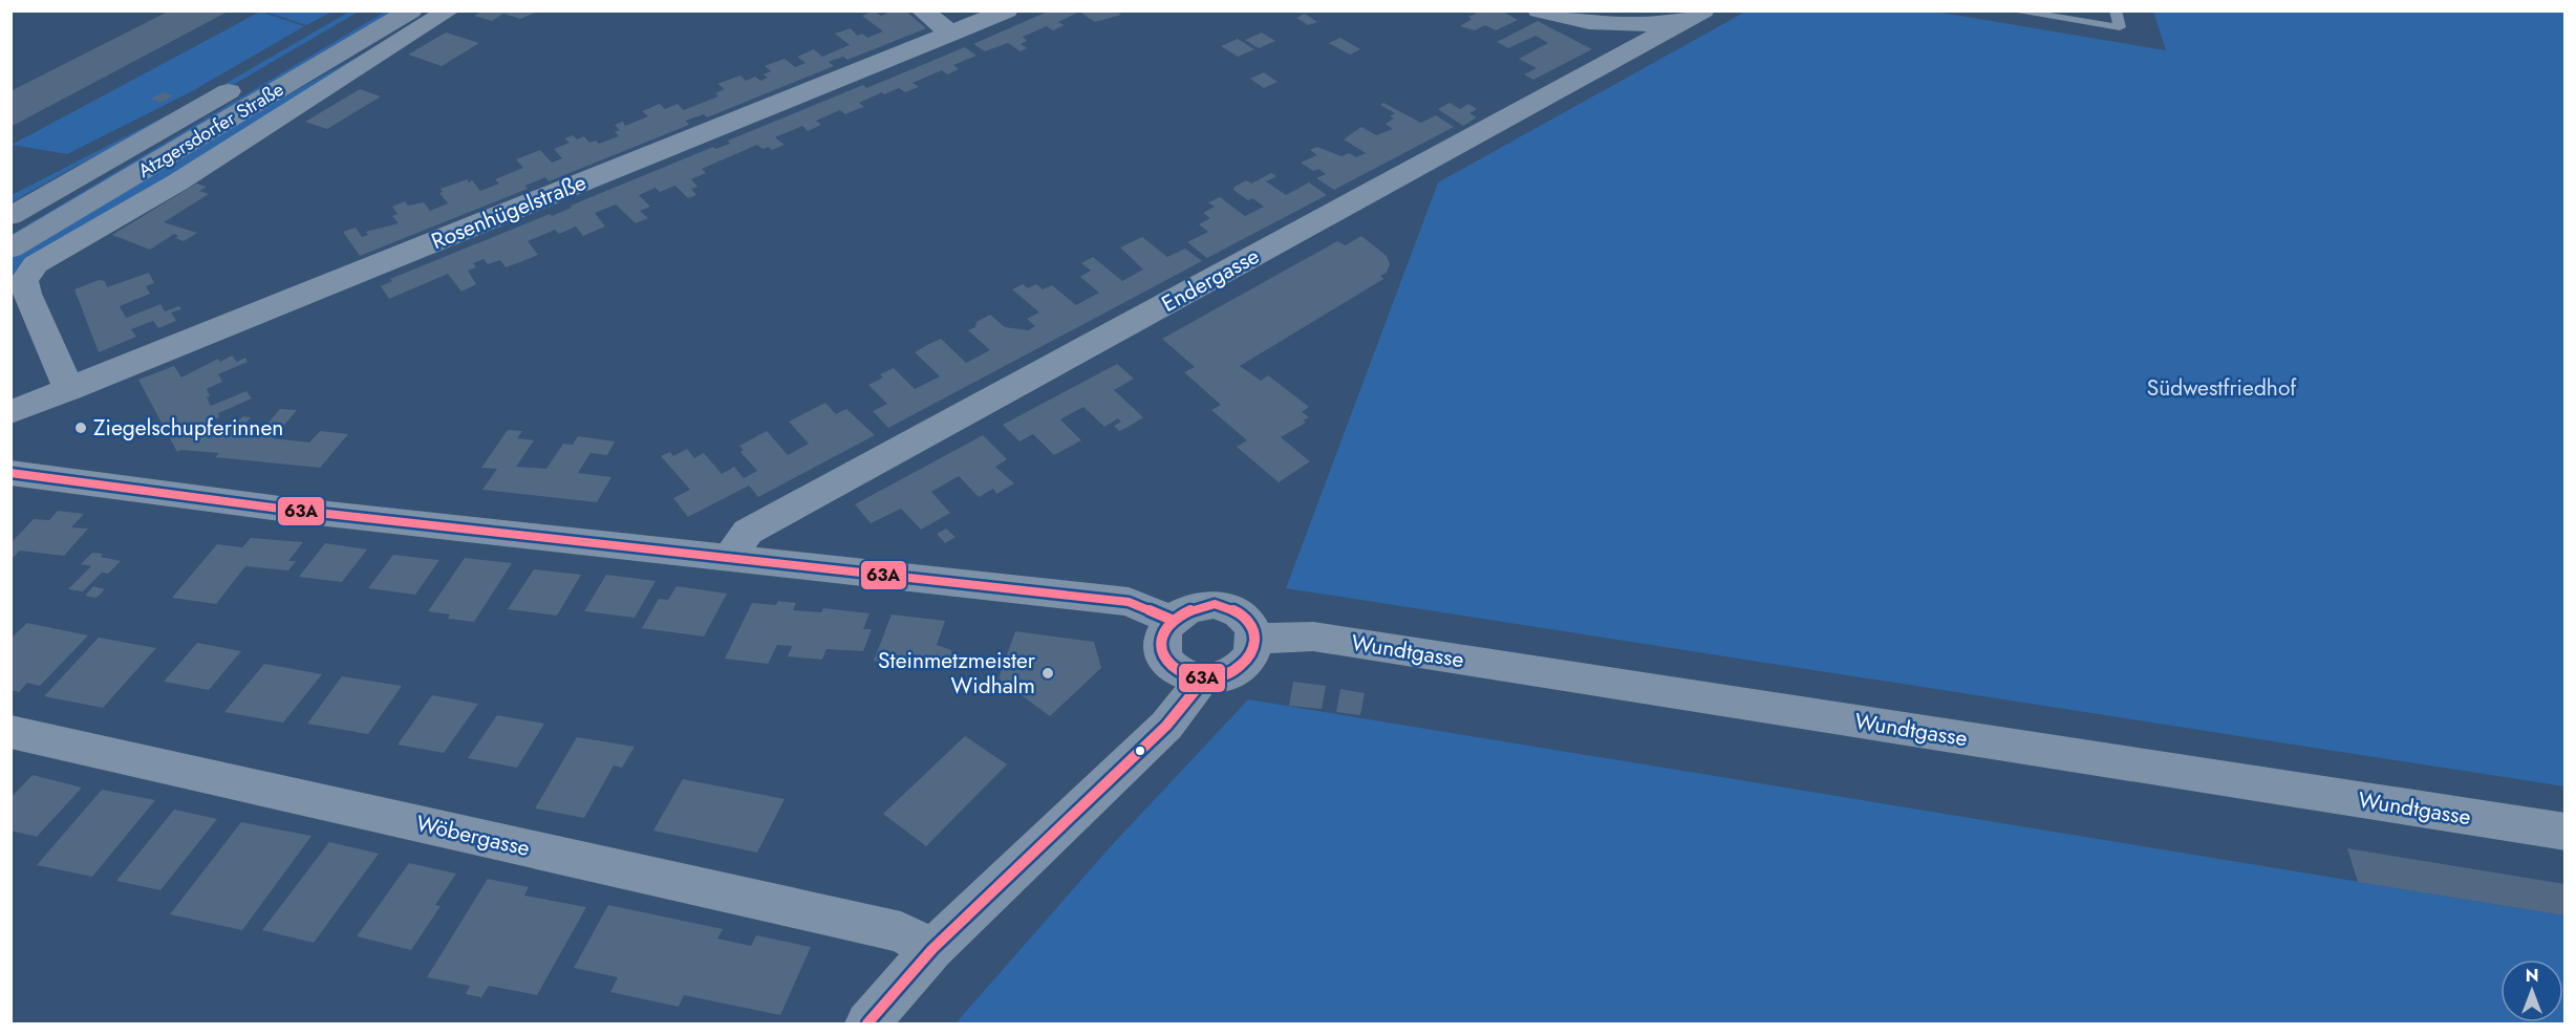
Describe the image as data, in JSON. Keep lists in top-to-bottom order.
{
  "streets": {
    "main road": ["Atzgersdorfer Straße"],
    "street": [
      "Rosenhügelstraße",
      "Endergasse",
      "Wundtgasse",
      "Wöbergasse"
    ]
  },
  "crossings": [
    ["Atzgersdorfer Straße", "Rosenhügelstraße"]
  ],
  "parks": ["Südwestfriedhof"],
  "places": ["Ziegelschupferinnen", "Steinmetzmeister Widhalm"],
  "lines": ["transit line 63A"],
  "north": "top"
}
